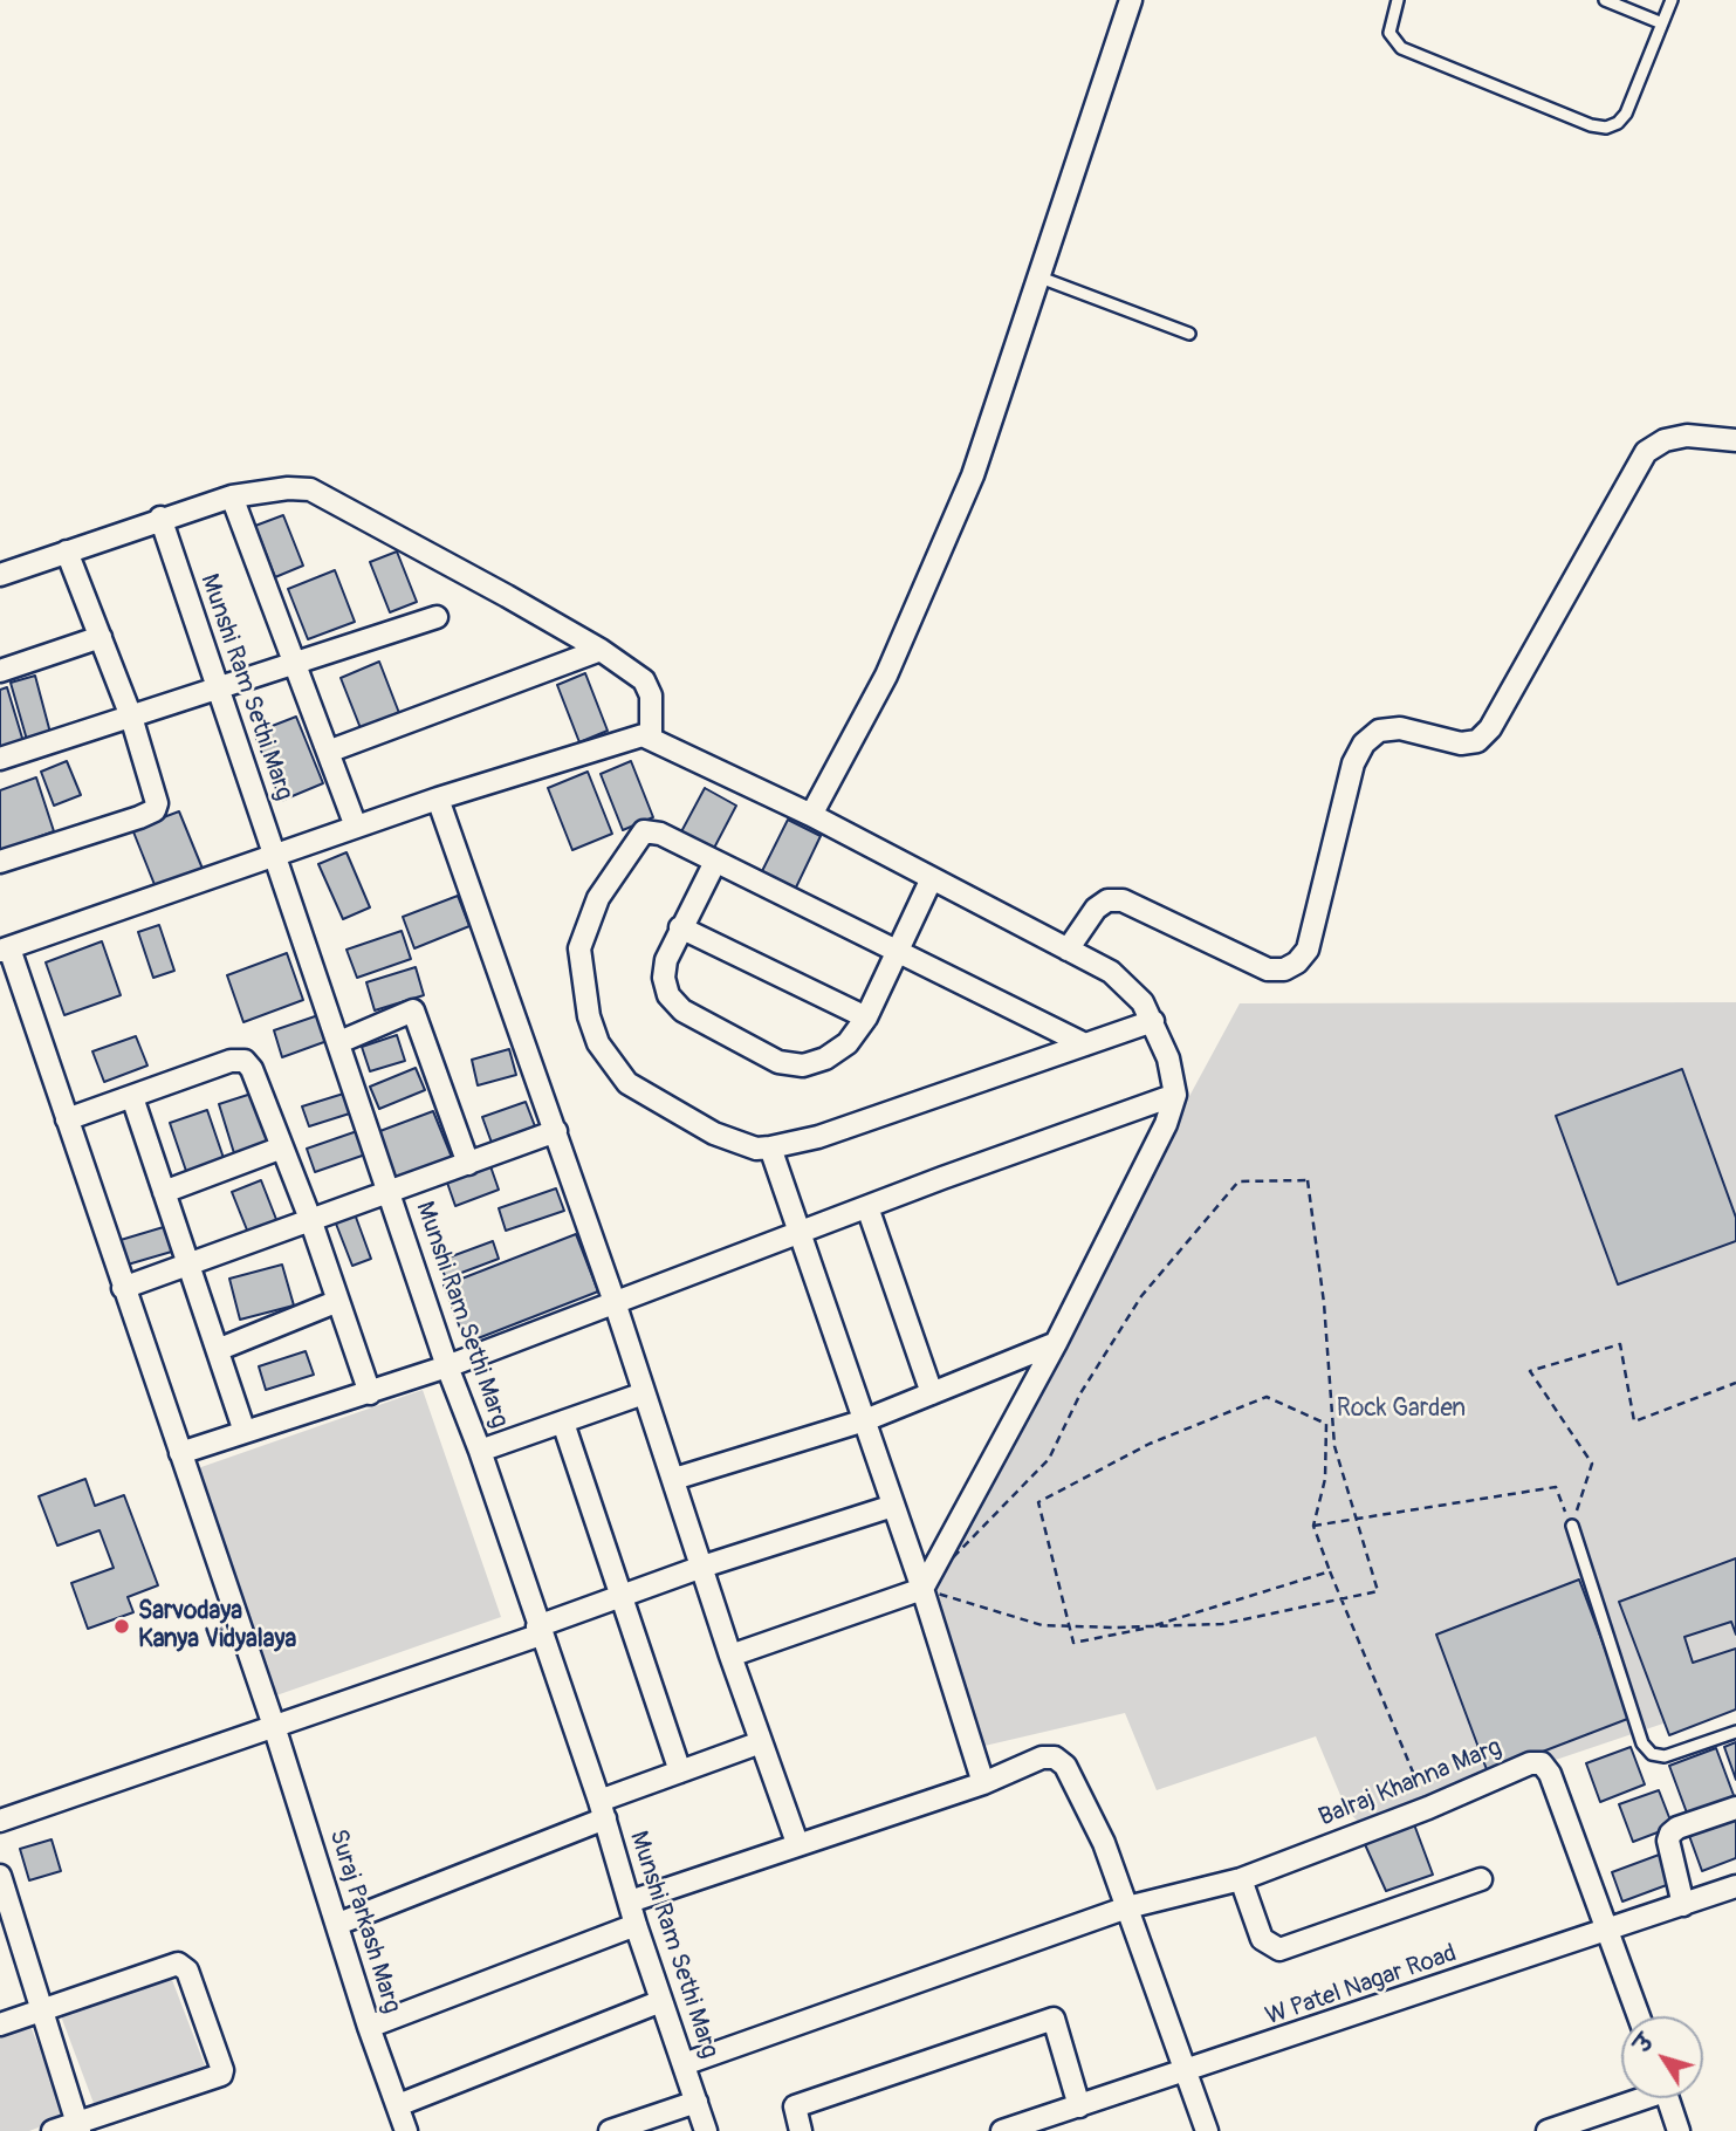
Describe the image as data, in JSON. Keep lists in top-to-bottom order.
{
  "streets": {
    "street": [
      "Munshi Ram Sethi Marg",
      "Balraj Khanna Marg",
      "Suraj Parkash Marg",
      "W Patel Nagar Road"
    ]
  },
  "crossings": [
    ["Munshi Ram Sethi Marg", "Balraj Khanna Marg"],
    ["Balraj Khanna Marg", "W Patel Nagar Road"]
  ],
  "parks": ["Rock Garden"],
  "places": ["Sarvodaya Kanya Vidyalaya"],
  "north": "top left"
}
